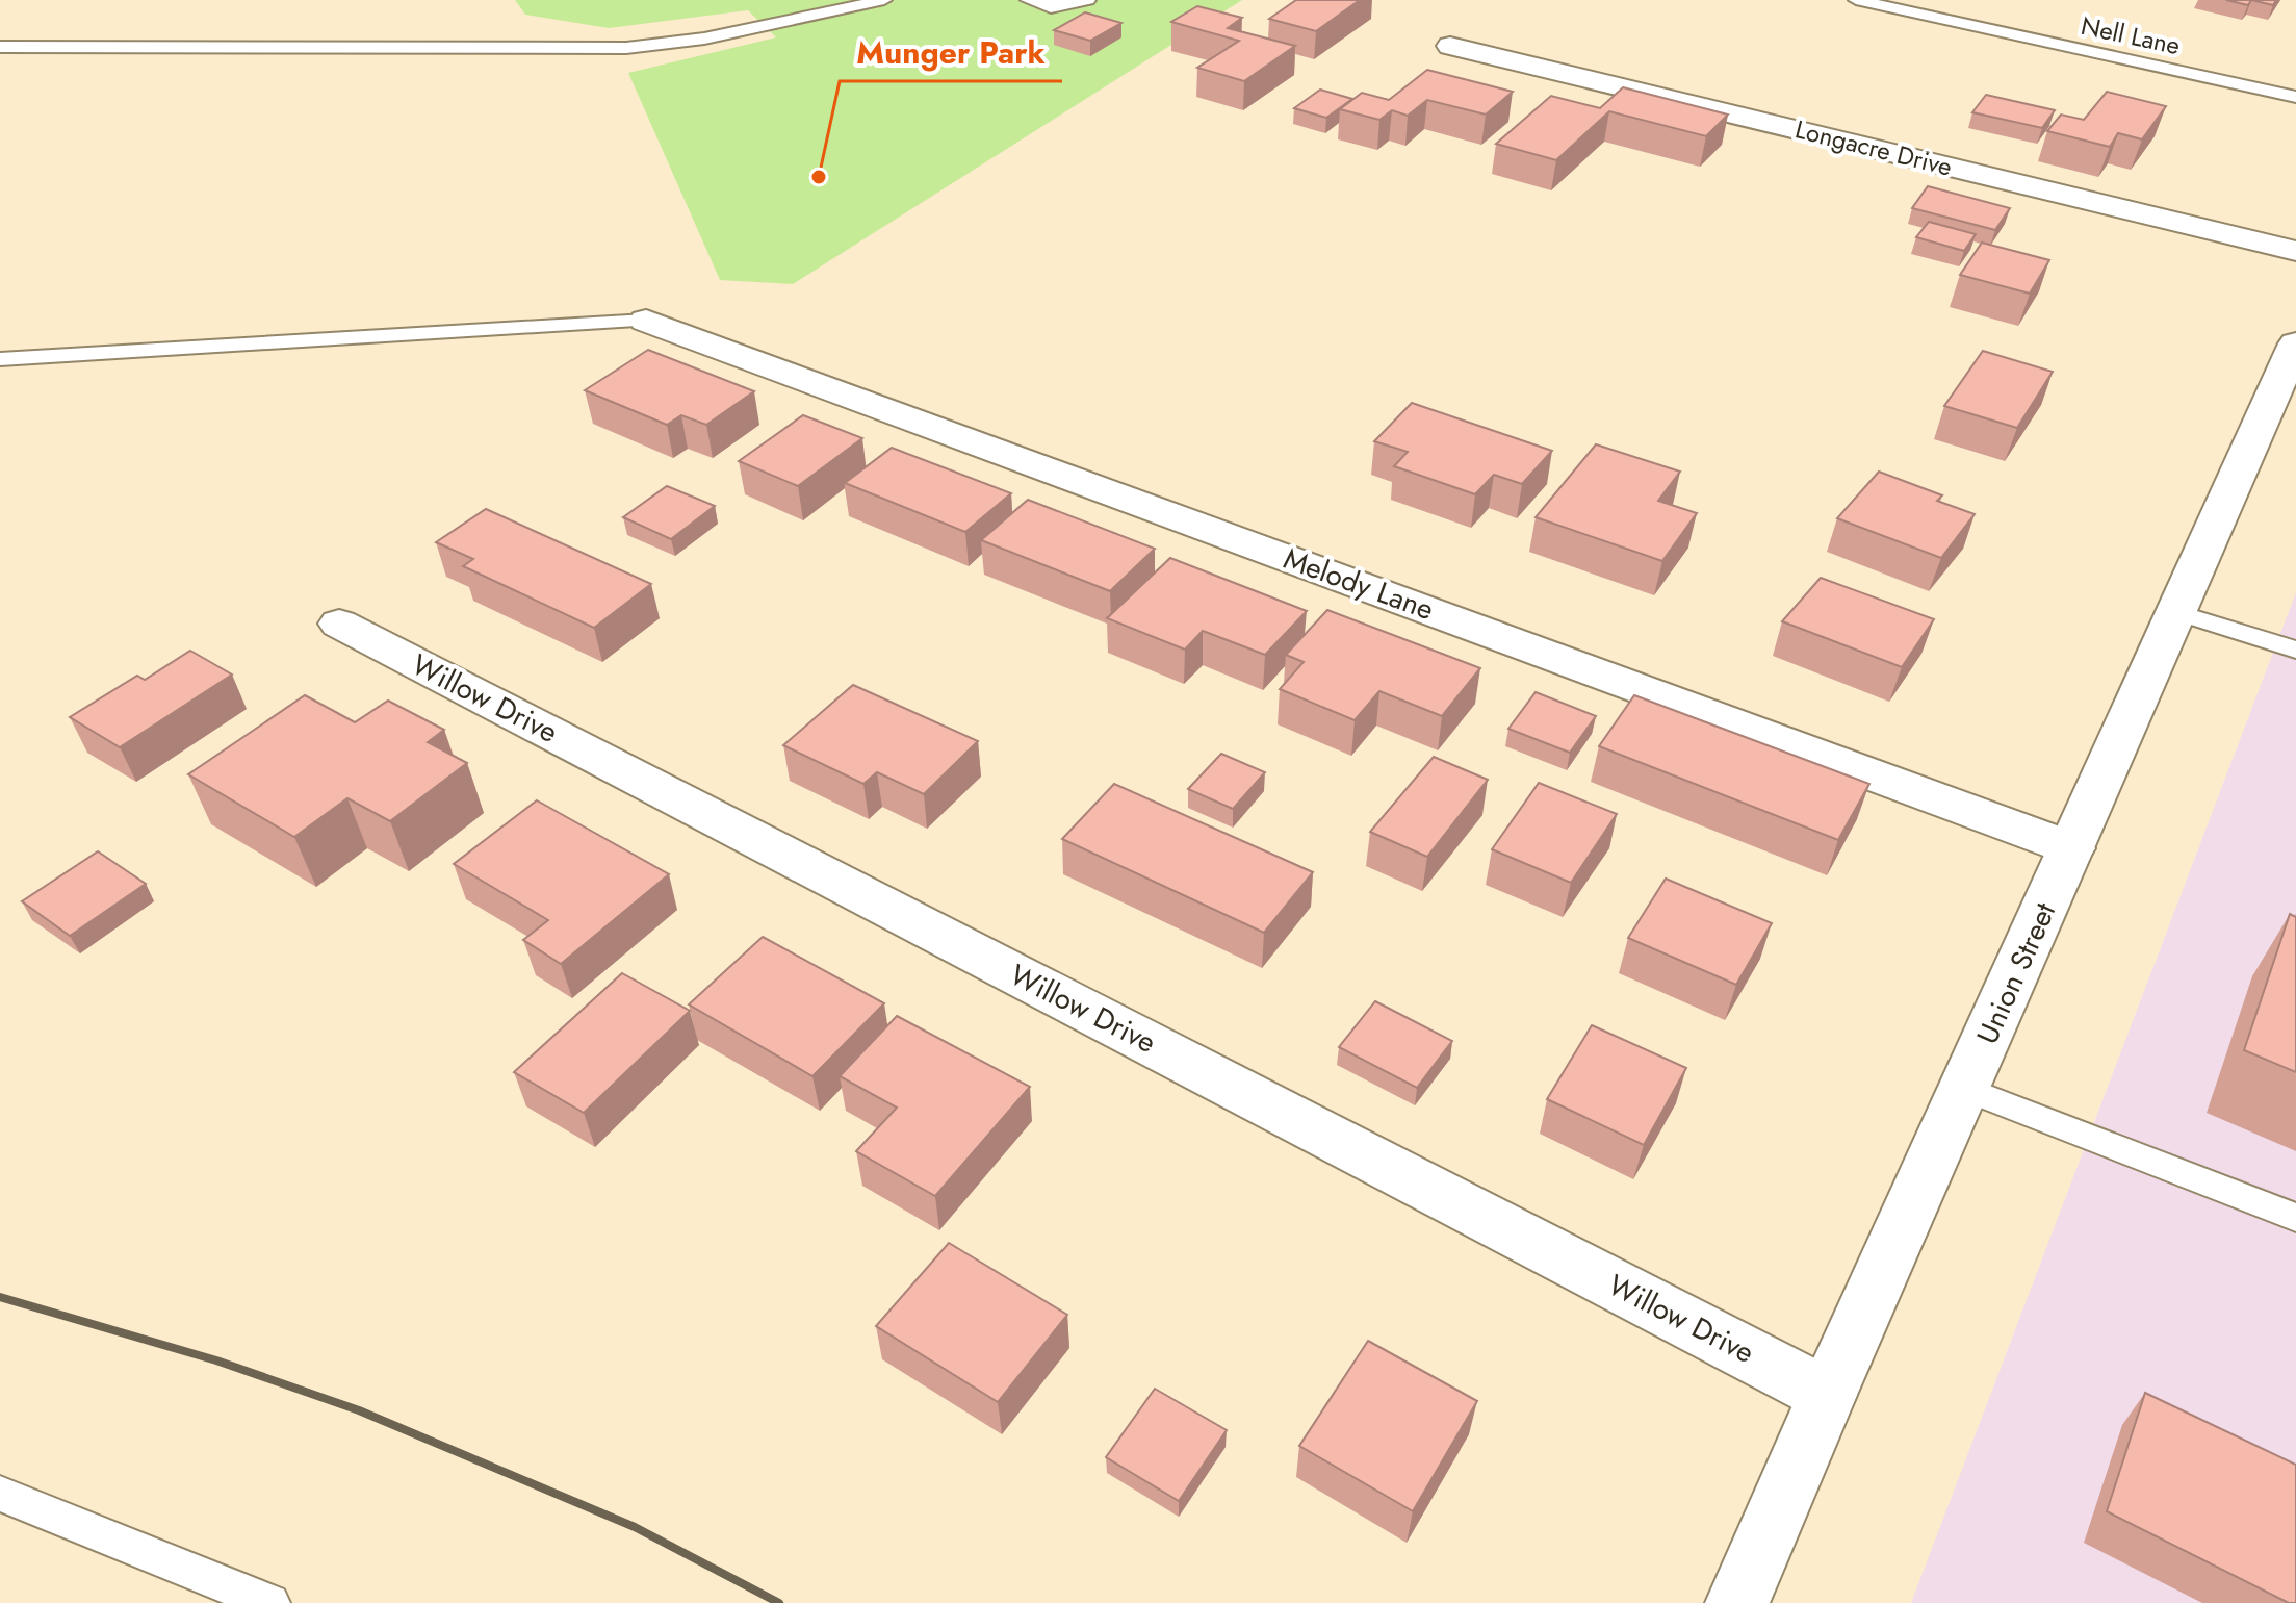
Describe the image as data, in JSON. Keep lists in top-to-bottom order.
{
  "streets": {
    "street": [
      "Longacre Drive",
      "Melody Lane",
      "Willow Drive",
      "Union Street"
    ],
    "lane": ["Nell Lane"]
  },
  "crossings": [
    ["Melody Lane", "Union Street"],
    ["Willow Drive", "Union Street"]
  ],
  "places": ["Munger Park"]
}
